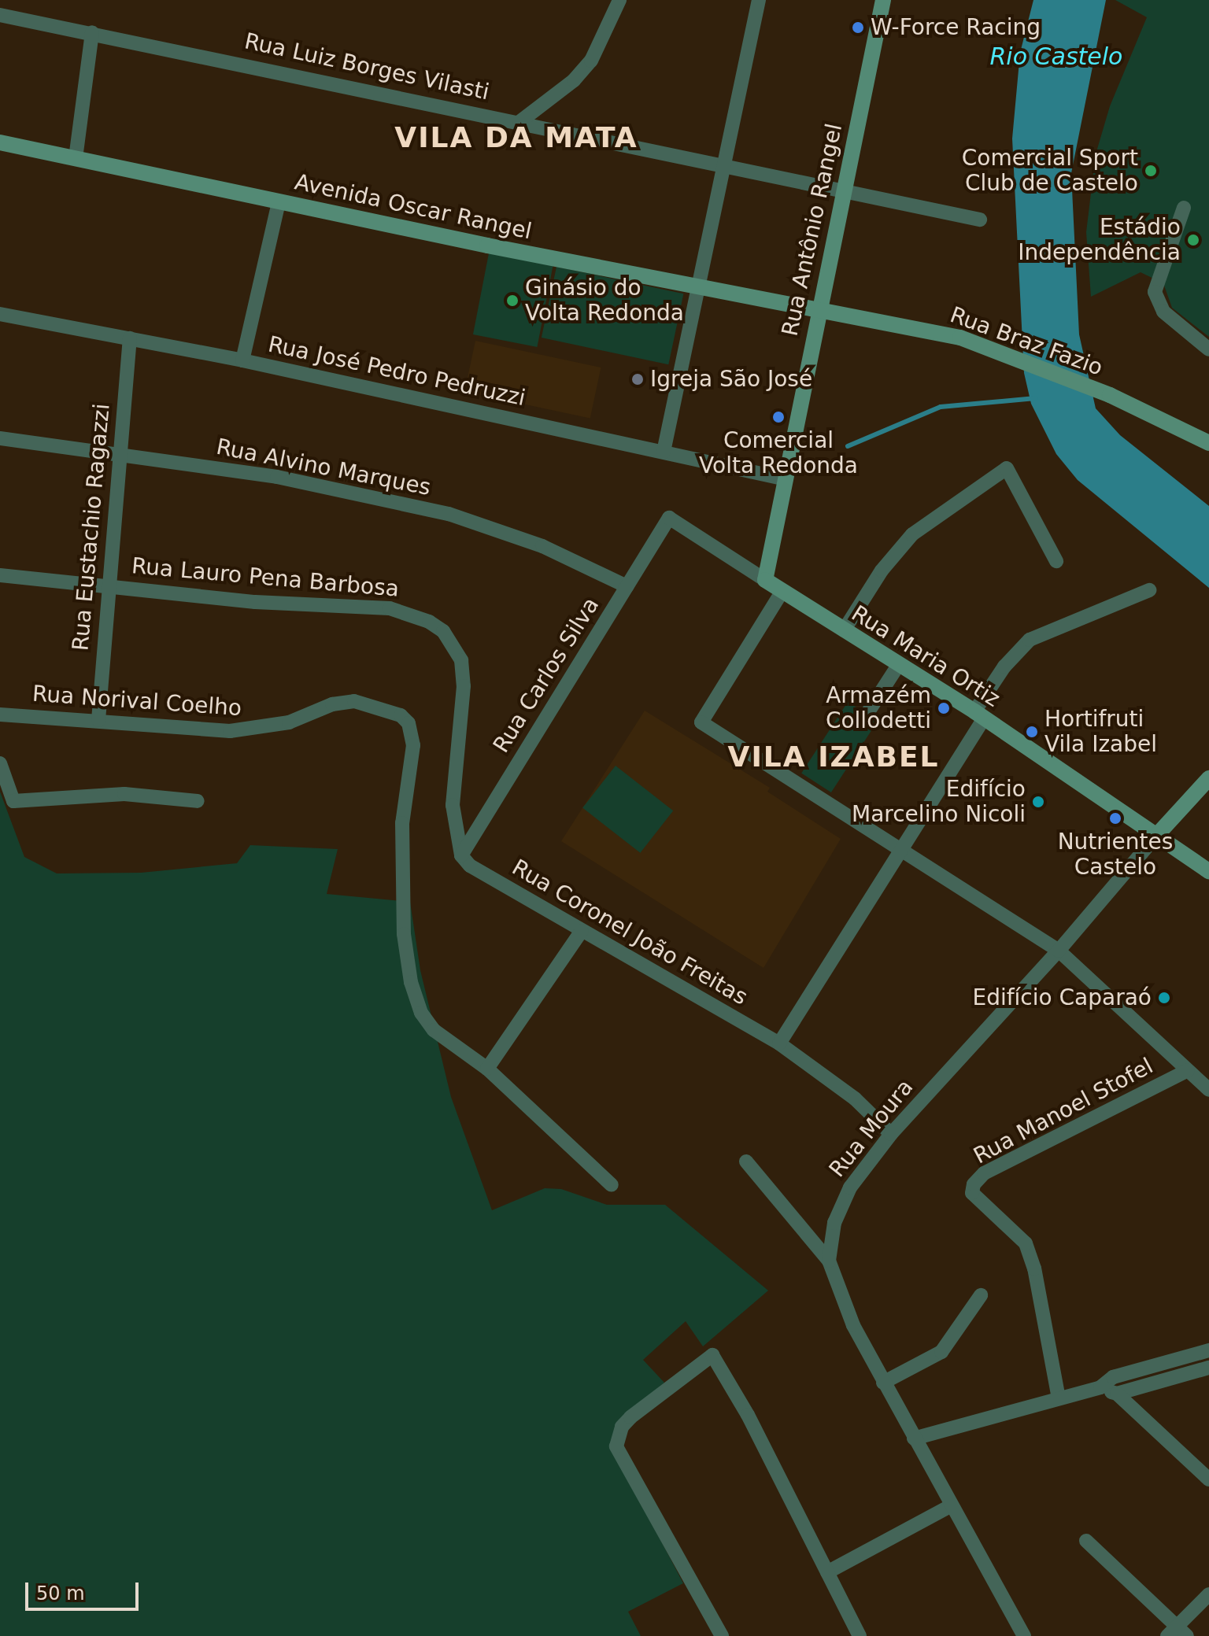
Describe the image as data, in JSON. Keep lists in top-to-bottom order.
{
  "streets": {
    "main road": [
      "Avenida Oscar Rangel",
      "Rua Antônio Rangel",
      "Rua Braz Fazio",
      "Rua Maria Ortiz",
      "Rua Moura"
    ],
    "street": [
      "Rua Luiz Borges Vilasti",
      "Rua José Pedro Pedruzzi",
      "Rua Alvino Marques",
      "Rua Eustachio Ragazzi",
      "Rua Lauro Pena Barbosa",
      "Rua Carlos Silva",
      "Rua Norival Coelho",
      "Rua Coronel João Freitas",
      "Rua Manoel Stofel"
    ]
  },
  "crossings": [
    ["Rua Luiz Borges Vilasti", "Rua Antônio Rangel"],
    ["Avenida Oscar Rangel", "Rua Antônio Rangel"],
    ["Avenida Oscar Rangel", "Rua Braz Fazio"],
    ["Rua Antônio Rangel", "Rua Braz Fazio"],
    ["Rua Antônio Rangel", "Rua José Pedro Pedruzzi"],
    ["Rua Antônio Rangel", "Rua Maria Ortiz"],
    ["Rua José Pedro Pedruzzi", "Rua Eustachio Ragazzi"],
    ["Rua Alvino Marques", "Rua Eustachio Ragazzi"],
    ["Rua Alvino Marques", "Rua Carlos Silva"],
    ["Rua Eustachio Ragazzi", "Rua Lauro Pena Barbosa"],
    ["Rua Eustachio Ragazzi", "Rua Norival Coelho"],
    ["Rua Lauro Pena Barbosa", "Rua Carlos Silva"],
    ["Rua Lauro Pena Barbosa", "Rua Coronel João Freitas"],
    ["Rua Maria Ortiz", "Rua Carlos Silva"],
    ["Rua Maria Ortiz", "Rua Moura"],
    ["Rua Carlos Silva", "Rua Coronel João Freitas"],
    ["Rua Coronel João Freitas", "Rua Moura"]
  ],
  "districts": ["VILA DA MATA", "VILA IZABEL"],
  "water": ["Rio Castelo"],
  "places": [
    "W-Force Racing",
    "Comercial Sport Club de Castelo",
    "Estádio Independência",
    "Ginásio do Volta Redonda",
    "Igreja São José",
    "Comercial Volta Redonda",
    "Armazém Collodetti",
    "Hortifruti Vila Izabel",
    "Edifício Marcelino Nicoli",
    "Nutrientes Castelo",
    "Edifício Caparaó"
  ],
  "scale_bar": "50 m"
}
